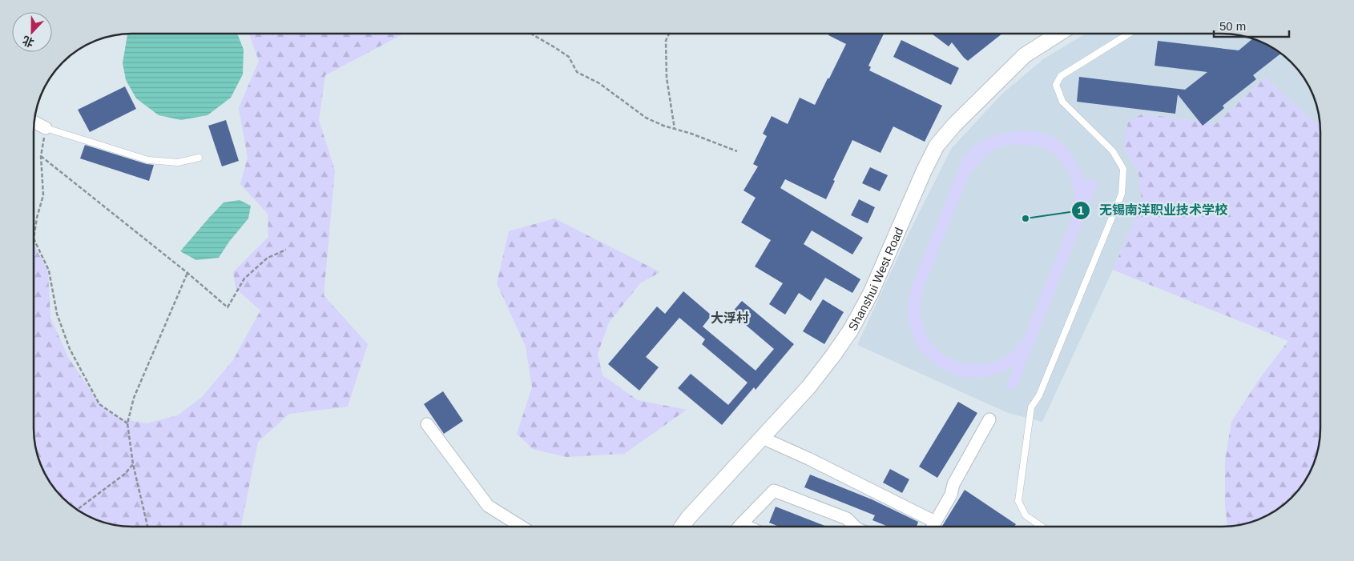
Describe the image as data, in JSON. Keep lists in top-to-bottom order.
{
  "streets": {
    "street": ["Shanshui West Road"]
  },
  "districts": ["大浮村"],
  "places": ["无锡南洋职业技术学校"],
  "scale_bar": "50 m",
  "north": "bottom"
}
